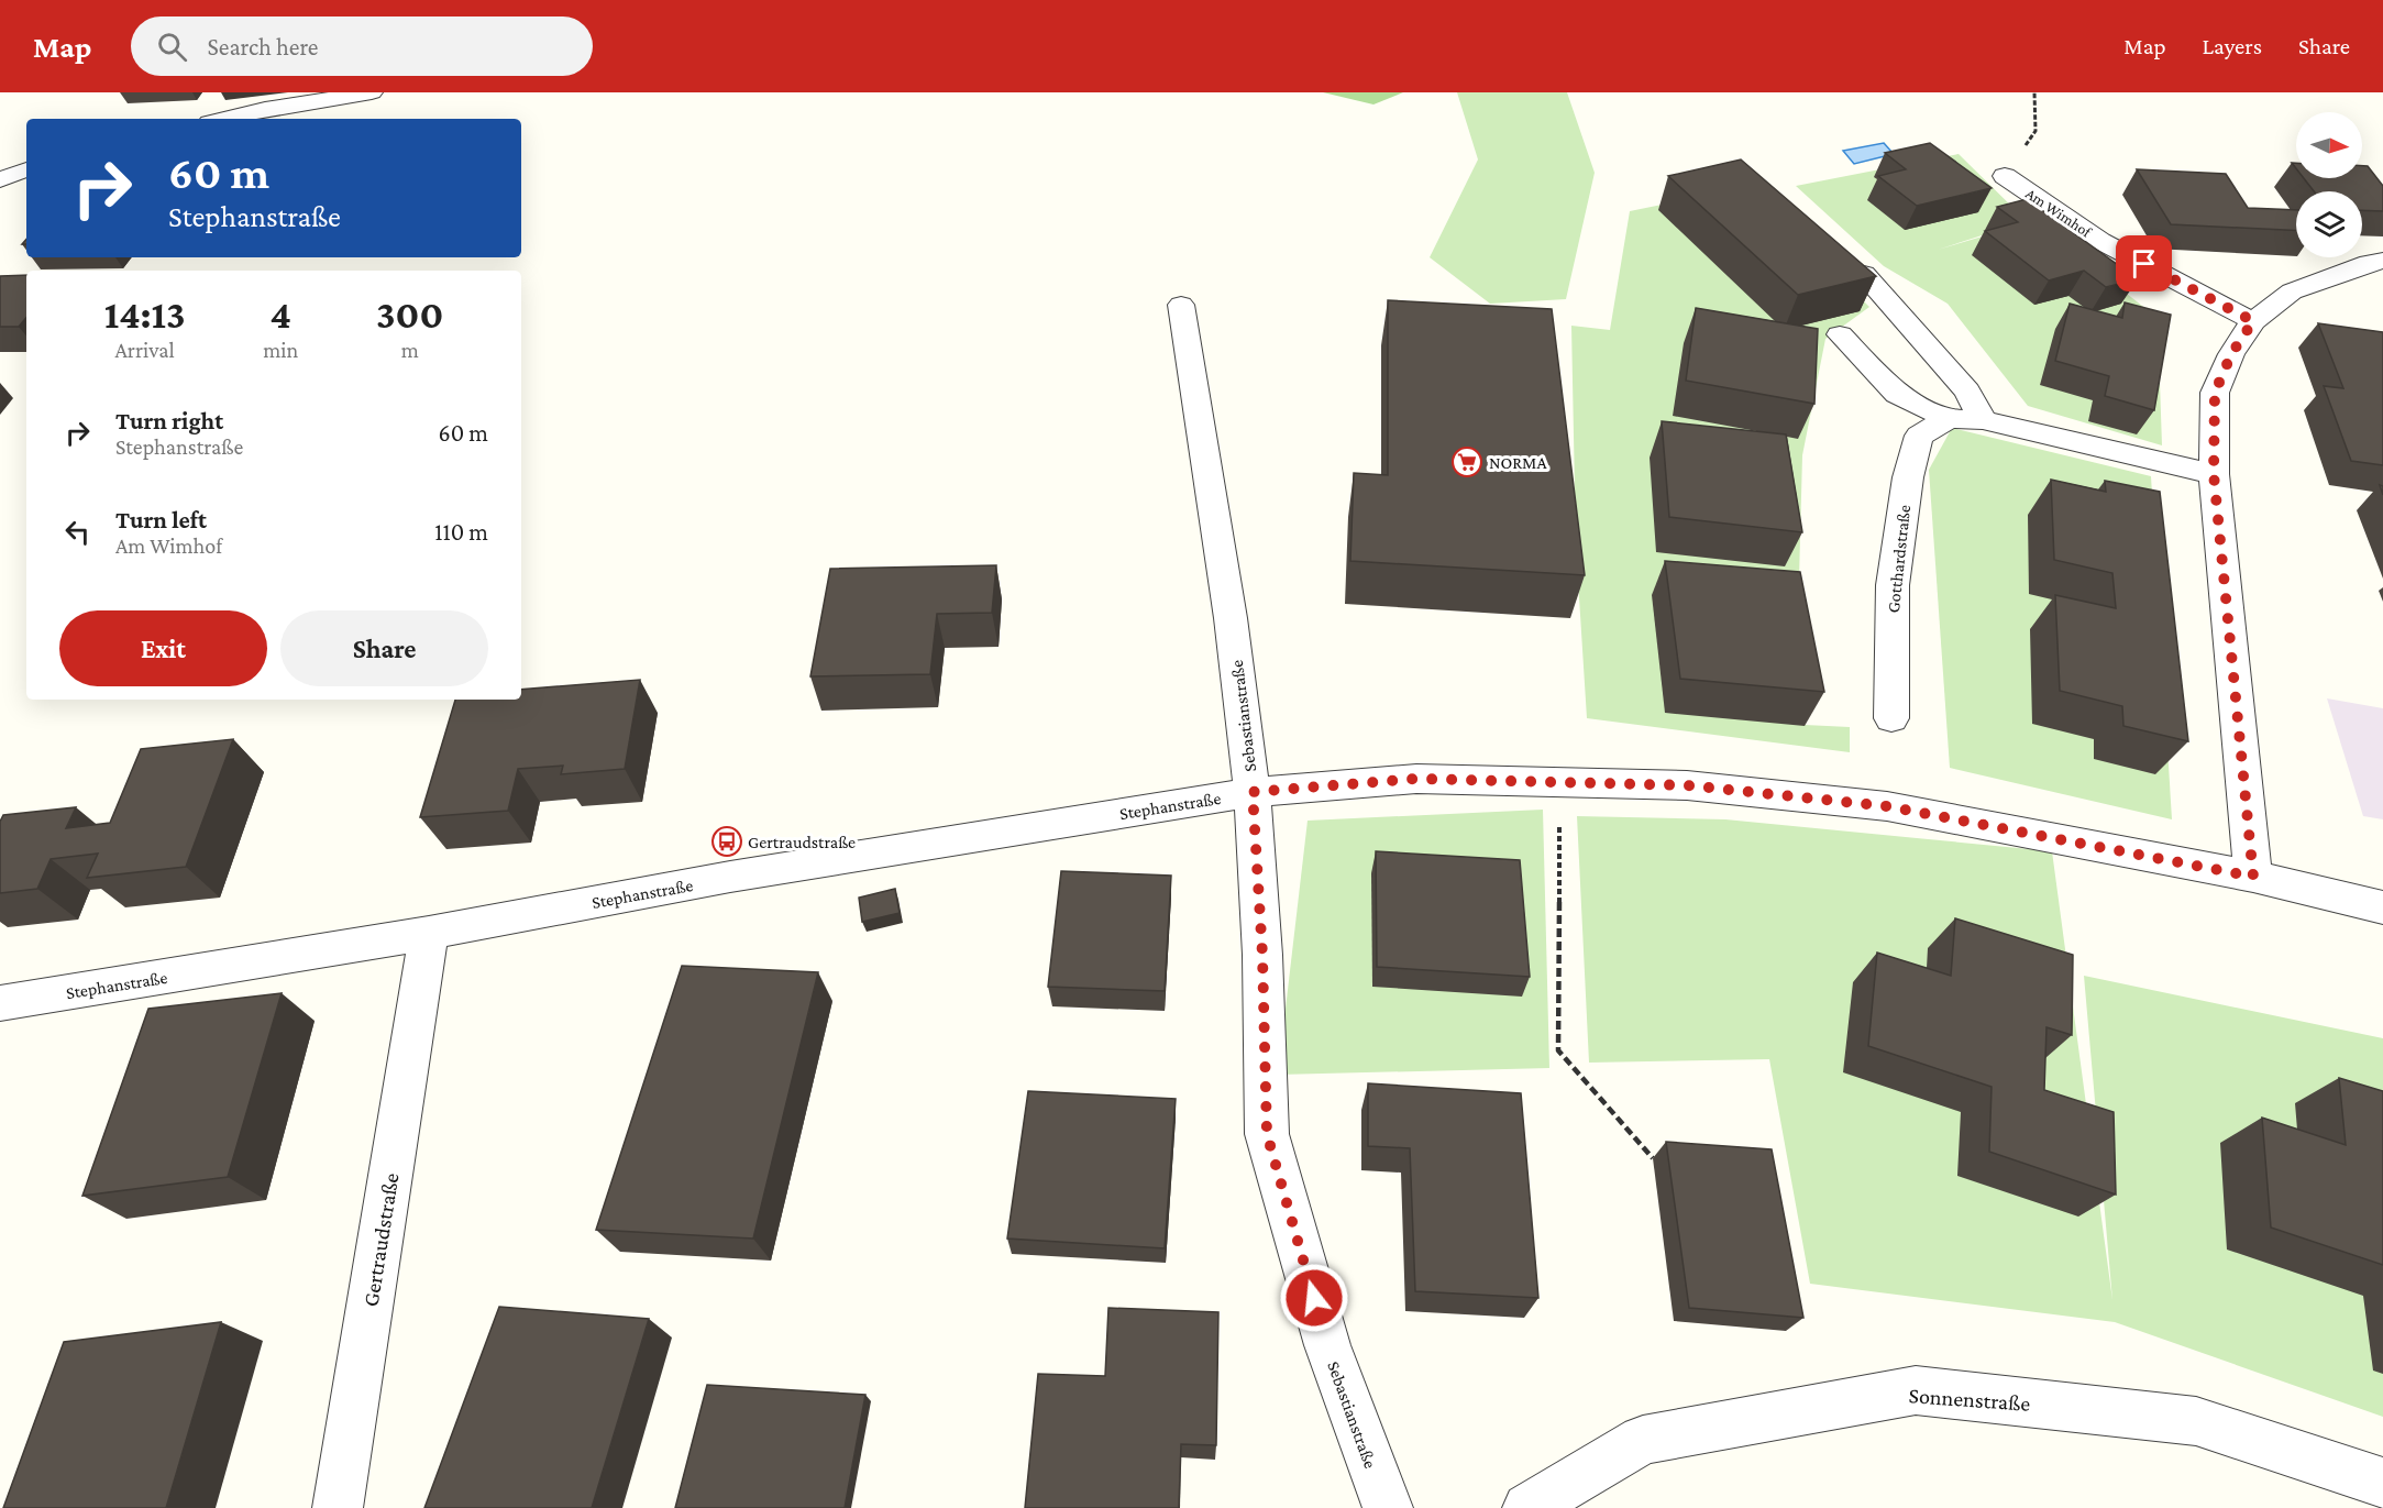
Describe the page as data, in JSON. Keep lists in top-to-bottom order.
{
  "streets": {
    "street": [
      "Am Wimhof",
      "Gotthardstraße",
      "Sebastianstraße",
      "Stephanstraße",
      "Gertraudstraße",
      "Sonnenstraße"
    ]
  },
  "crossings": [
    ["Sebastianstraße", "Stephanstraße"],
    ["Stephanstraße", "Gertraudstraße"]
  ],
  "places": {
    "supermarket": ["NORMA"],
    "bus stop": ["Gertraudstraße"]
  },
  "north": "right",
  "page": {
    "header": "Map",
    "search": "Search here",
    "nav": ["Map", "Layers", "Share"],
    "turn": ["60 m", "Stephanstraße"],
    "eta": [
      "14:13",
      "Arrival",
      "4",
      "min",
      "300",
      "m"
    ],
    "list": [
      {
        "name": "Turn right",
        "note": "Stephanstraße",
        "value": "60 m"
      },
      {
        "name": "Turn left",
        "note": "Am Wimhof",
        "value": "110 m"
      }
    ],
    "buttons": ["Exit", "Share"]
  }
}
